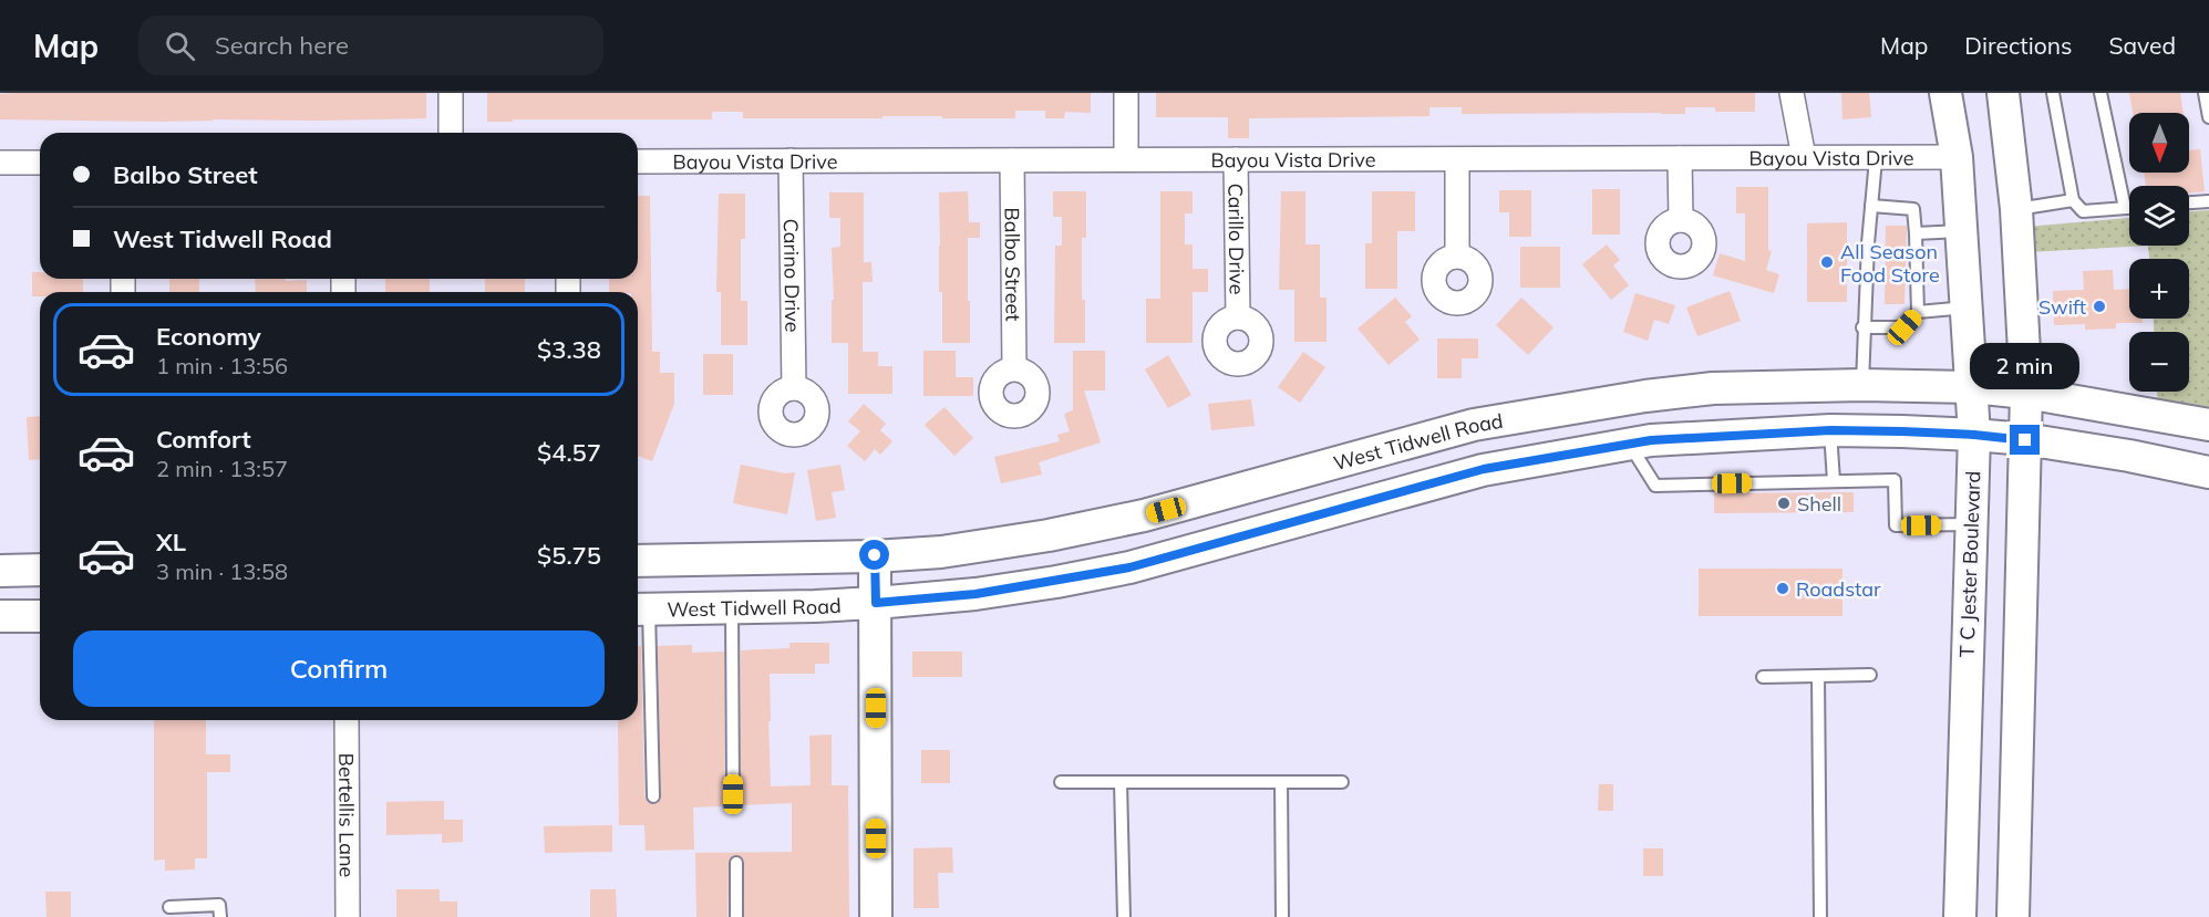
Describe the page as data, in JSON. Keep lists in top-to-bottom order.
{
  "streets": {
    "main road": ["West Tidwell Road", "T C Jester Boulevard"],
    "street": [
      "Bayou Vista Drive",
      "Carillo Drive",
      "Balbo Street",
      "Carino Drive",
      "Bertellis Lane"
    ]
  },
  "crossings": [
    ["Bayou Vista Drive", "Carillo Drive"],
    ["Bayou Vista Drive", "Balbo Street"],
    ["Bayou Vista Drive", "Carino Drive"],
    ["Bayou Vista Drive", "T C Jester Boulevard"],
    ["West Tidwell Road", "T C Jester Boulevard"]
  ],
  "places": [
    "All Season Food Store",
    "Swift",
    "Shell",
    "Roadstar"
  ],
  "north": "bottom",
  "page": {
    "header": "Map",
    "search": "Search here",
    "nav": ["Map", "Directions", "Saved"],
    "map_buttons": ["+", "−"],
    "banner": ["Balbo Street", "West Tidwell Road"],
    "list": [
      {
        "name": "Economy",
        "note": "1 min · 13:56",
        "value": "$3.38"
      },
      {
        "name": "Comfort",
        "note": "2 min · 13:57",
        "value": "$4.57"
      },
      {
        "name": "XL",
        "note": "3 min · 13:58",
        "value": "$5.75"
      }
    ],
    "bubble": "2 min",
    "buttons": "Confirm"
  }
}
